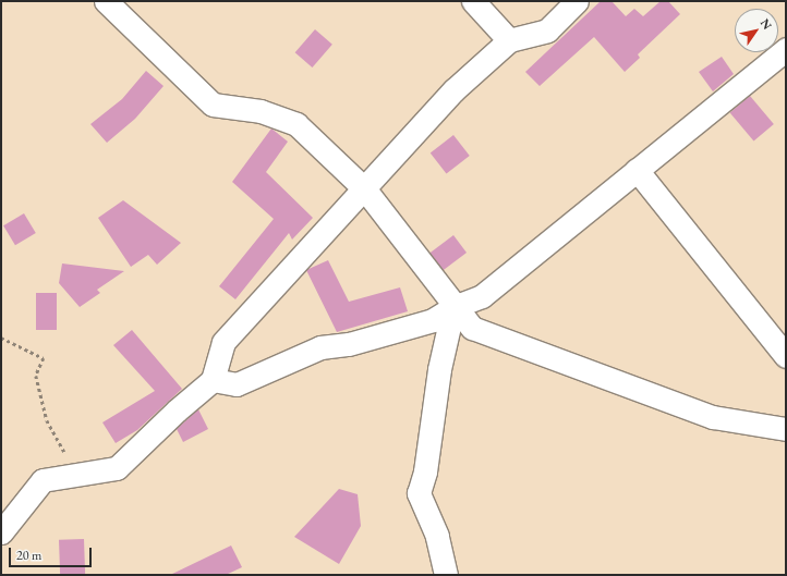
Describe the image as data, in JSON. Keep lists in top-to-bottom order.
{
  "scale_bar": "20 m",
  "north": "top right"
}
